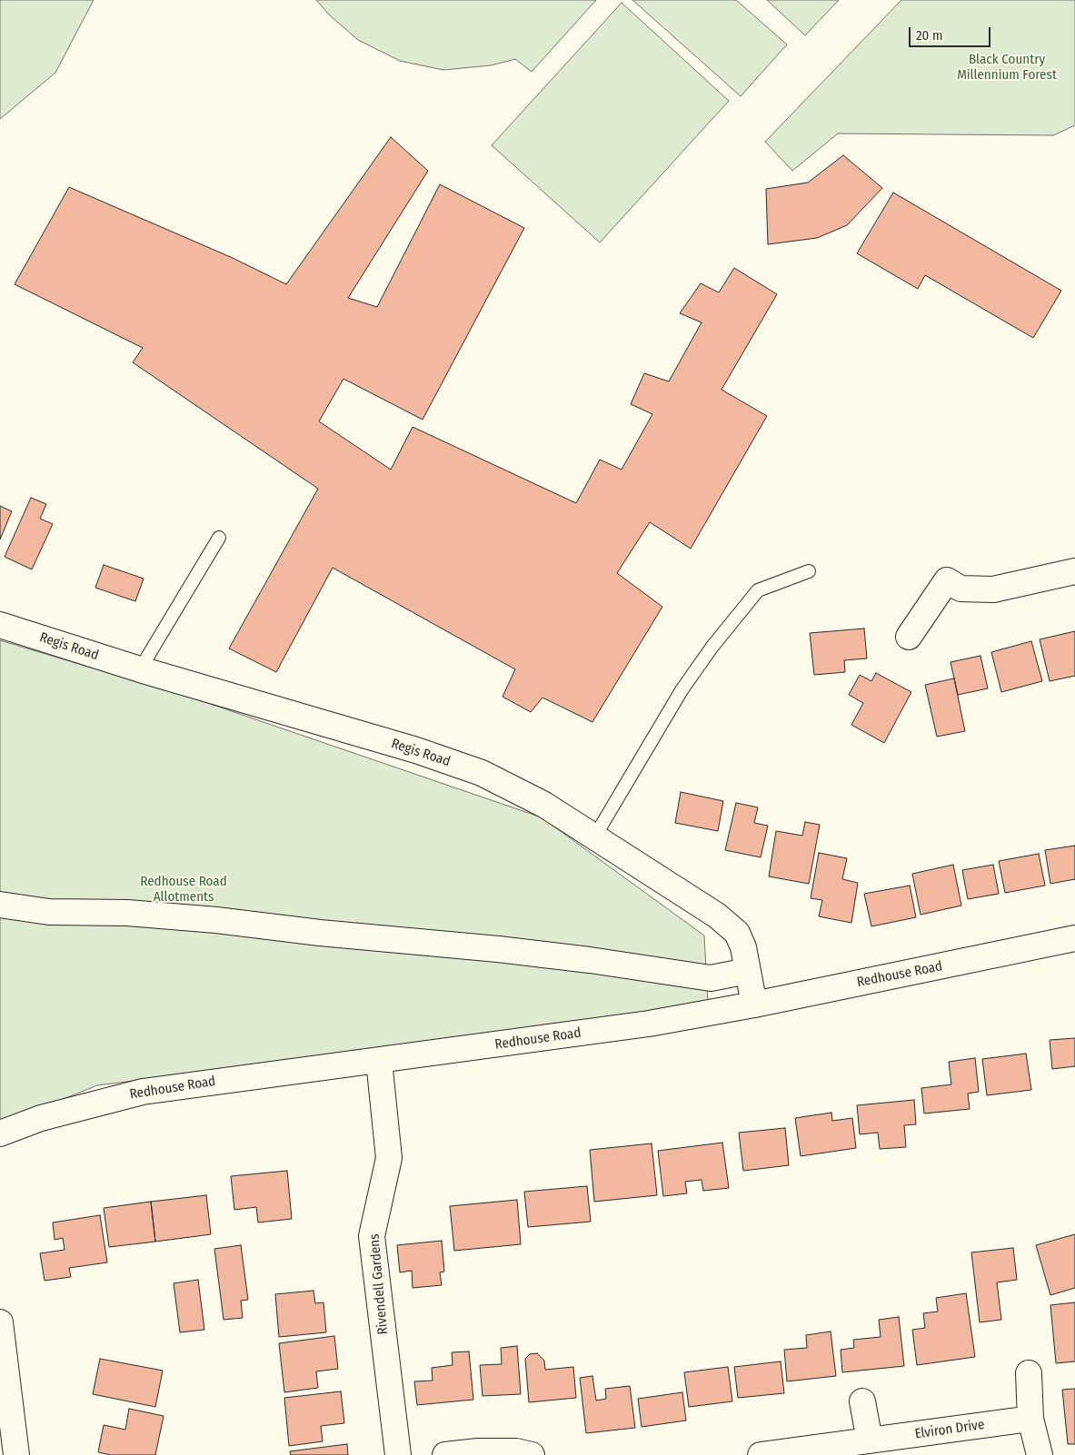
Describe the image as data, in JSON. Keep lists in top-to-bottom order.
{
  "streets": {
    "street": [
      "Regis Road",
      "Redhouse Road",
      "Rivendell Gardens",
      "Elviron Drive"
    ]
  },
  "crossings": [
    ["Regis Road", "Redhouse Road"],
    ["Redhouse Road", "Rivendell Gardens"]
  ],
  "parks": ["Black Country Millennium Forest", "Redhouse Road Allotments"],
  "scale_bar": "20 m"
}
